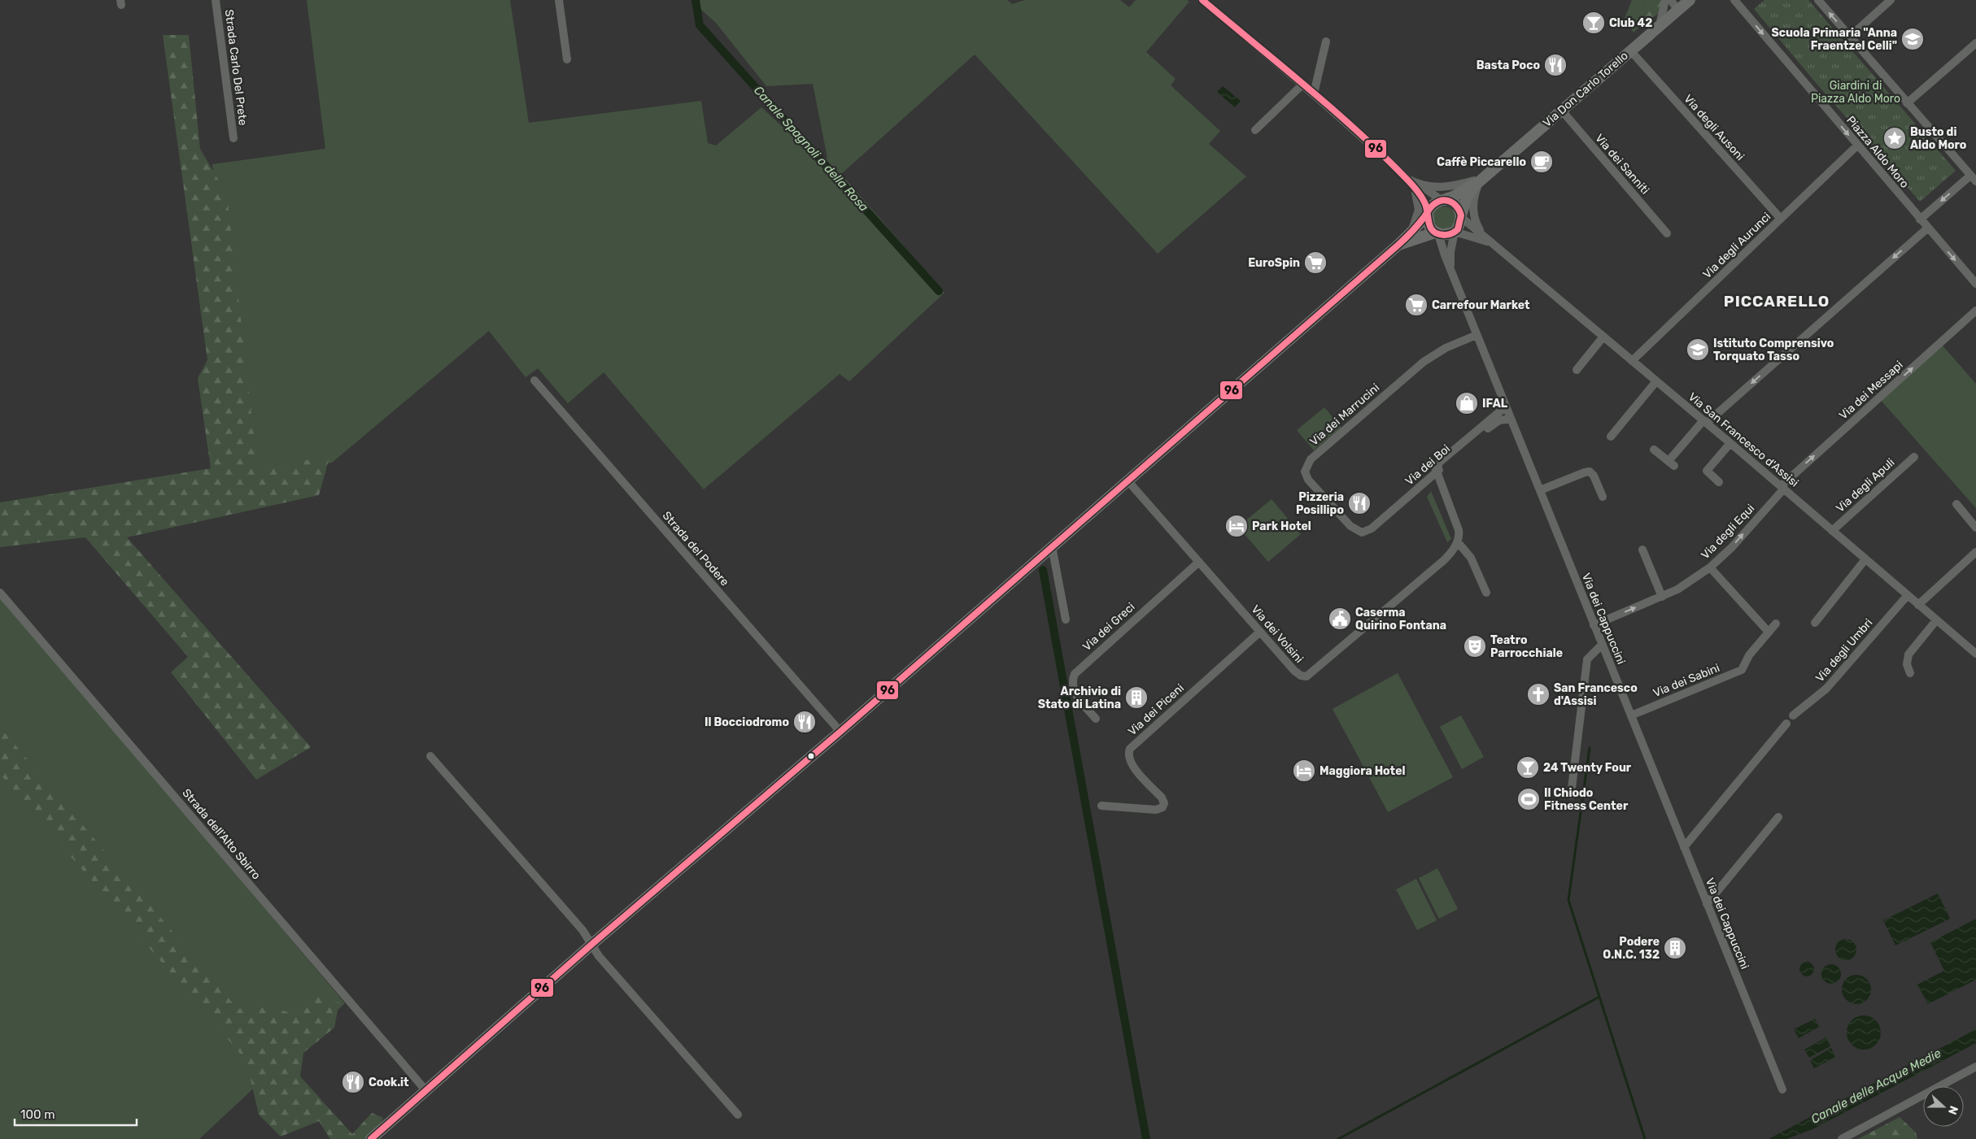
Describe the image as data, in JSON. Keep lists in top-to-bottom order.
{
  "streets": {
    "main road": ["Via Don Carlo Torello"],
    "street": [
      "Strada Carlo Del Prete",
      "Via degli Ausoni",
      "Piazza Aldo Moro",
      "Via dei Sanniti",
      "Via degli Aurunci",
      "Via dei Messapi",
      "Via dei Marrucini",
      "Via San Francesco d'Assisi",
      "Via dei Boi",
      "Via degli Apuli",
      "Via degli Equi",
      "Strada del Podere",
      "Via dei Cappuccini",
      "Via dei Greci",
      "Via dei Volsini",
      "Via degli Umbri",
      "Via dei Sabini",
      "Via dei Piceni",
      "Strada dell'Alto Sbirro"
    ]
  },
  "crossings": [
    ["Via Don Carlo Torello", "Via degli Ausoni"],
    ["Via Don Carlo Torello", "Via dei Sanniti"],
    ["Via Don Carlo Torello", "Via San Francesco d'Assisi"],
    ["Via Don Carlo Torello", "Via dei Cappuccini"],
    ["Via degli Ausoni", "Via degli Aurunci"],
    ["Piazza Aldo Moro", "Via degli Aurunci"],
    ["Via degli Aurunci", "Via San Francesco d'Assisi"],
    ["Via dei Messapi", "Via San Francesco d'Assisi"],
    ["Via dei Messapi", "Via degli Equi"],
    ["Via dei Marrucini", "Via dei Boi"],
    ["Via dei Marrucini", "Via dei Cappuccini"],
    ["Via San Francesco d'Assisi", "Via degli Apuli"],
    ["Via San Francesco d'Assisi", "Via degli Equi"],
    ["Via San Francesco d'Assisi", "Via dei Cappuccini"],
    ["Via San Francesco d'Assisi", "Via degli Umbri"],
    ["Via dei Boi", "Via dei Cappuccini"],
    ["Via degli Equi", "Via dei Cappuccini"],
    ["Via dei Cappuccini", "Via dei Sabini"],
    ["Via dei Greci", "Via dei Volsini"],
    ["Via dei Volsini", "Via dei Piceni"]
  ],
  "one_way": ["Via dei Messapi", "Via degli Equi"],
  "districts": ["PICCARELLO"],
  "water": ["Canale Spagnoli o della Rosa", "Canale delle Acque Medie"],
  "parks": ["Giardini di Piazza Aldo Moro"],
  "places": {
    "bar": ["Club 42", "24 Twenty Four"],
    "school or university": ["Scuola Primaria \"Anna Fraentzel Celli\"", "Istituto Comprensivo Torquato Tasso"],
    "restaurant": [
      "Basta Poco",
      "Pizzeria Posillipo",
      "Il Bocciodromo",
      "Cook.it"
    ],
    "place": ["Busto di Aldo Moro"],
    "cafe": ["Caffè Piccarello"],
    "supermarket": ["EuroSpin", "Carrefour Market"],
    "shop": ["IFAL"],
    "hotel": ["Park Hotel", "Maggiora Hotel"],
    "public building": ["Caserma Quirino Fontana"],
    "theatre": ["Teatro Parrocchiale"],
    "church": ["San Francesco d'Assisi"],
    "building": ["Archivio di Stato di Latina", "Podere O.N.C. 132"],
    "sports": ["Il Chiodo Fitness Center"]
  },
  "lines": ["transit line 96"],
  "scale_bar": "100 m",
  "north": "right"
}
